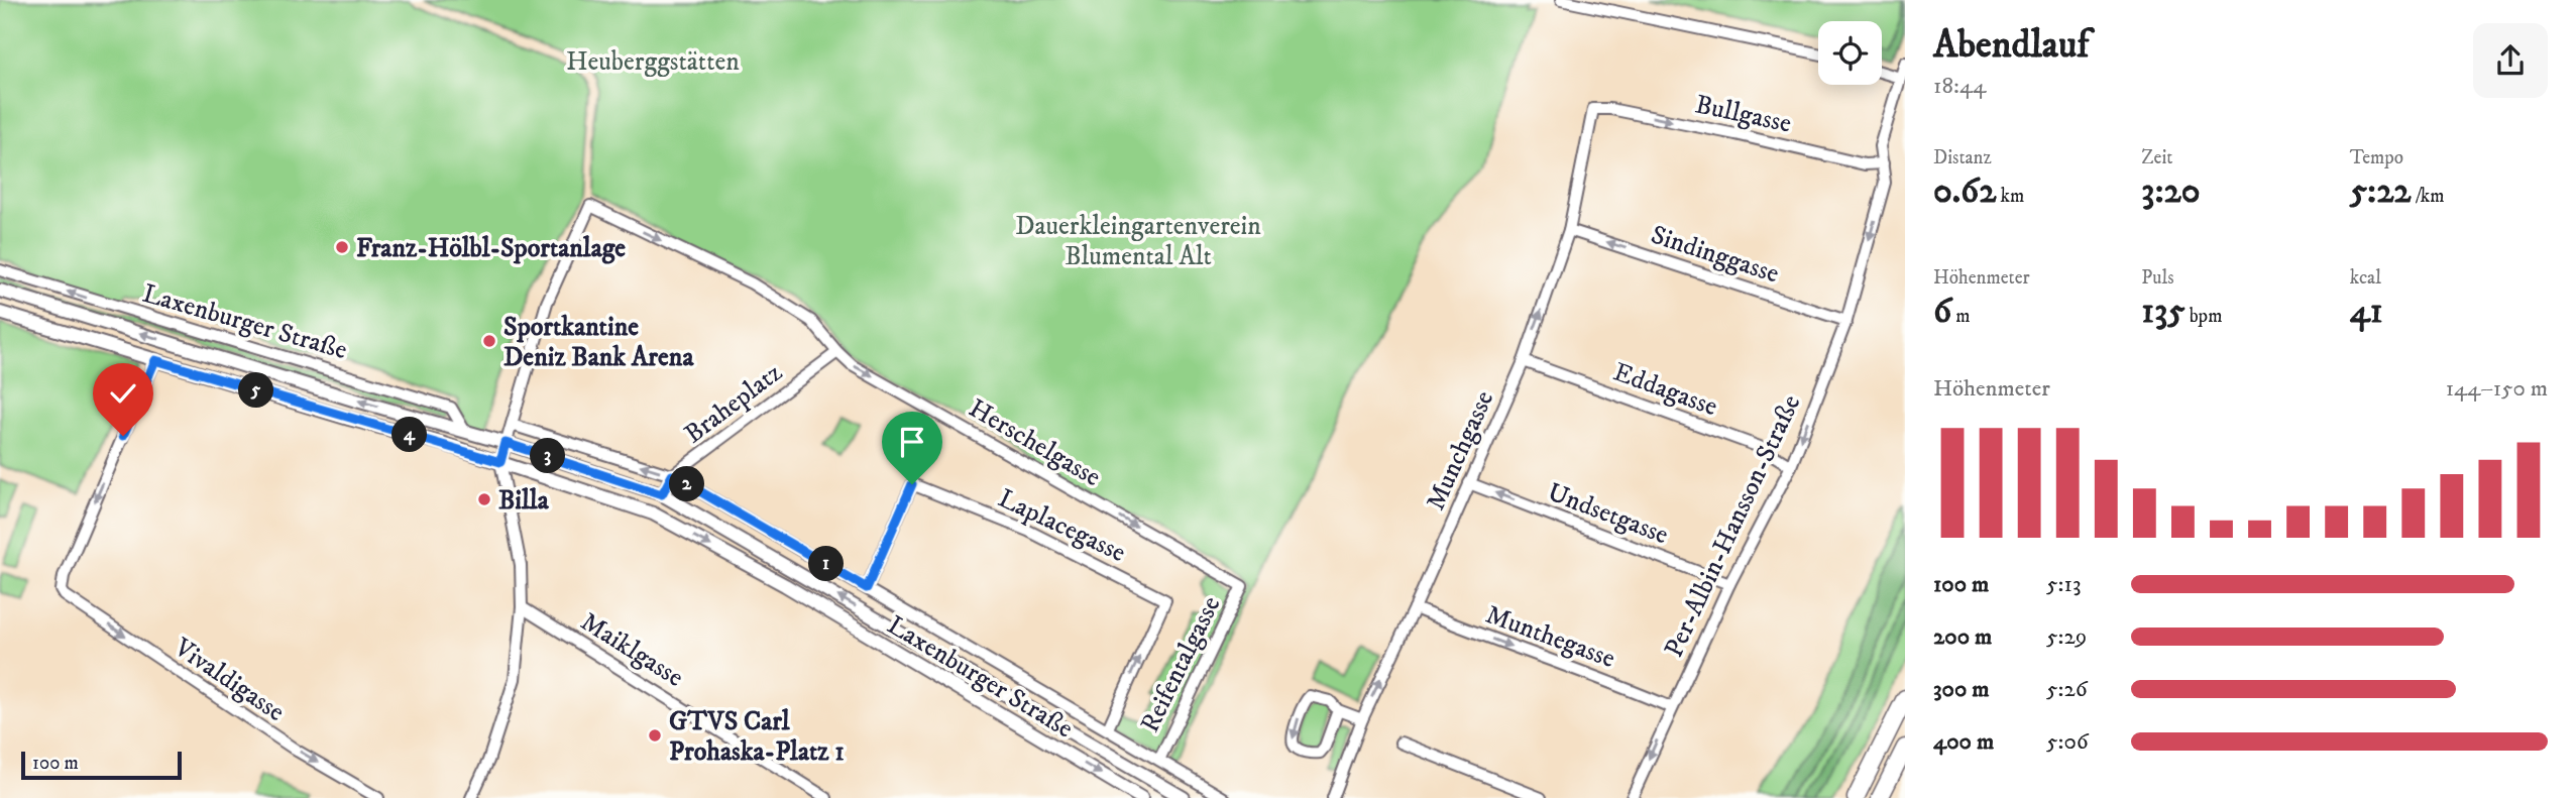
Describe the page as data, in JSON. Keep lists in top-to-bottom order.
{
  "streets": {
    "main road": ["Laxenburger Straße"],
    "street": [
      "Bullgasse",
      "Sindinggasse",
      "Eddagasse",
      "Braheplatz",
      "Herschelgasse",
      "Munchgasse",
      "Undsetgasse",
      "Laplacegasse",
      "Per-Albin-Hansson-Straße",
      "Munthegasse",
      "Maiklgasse",
      "Reifentalgasse",
      "Vivaldigasse"
    ]
  },
  "crossings": [
    ["Bullgasse", "Munchgasse"],
    ["Bullgasse", "Per-Albin-Hansson-Straße"],
    ["Sindinggasse", "Munchgasse"],
    ["Sindinggasse", "Per-Albin-Hansson-Straße"],
    ["Laxenburger Straße", "Braheplatz"],
    ["Laxenburger Straße", "Herschelgasse"],
    ["Laxenburger Straße", "Laplacegasse"],
    ["Laxenburger Straße", "Reifentalgasse"],
    ["Laxenburger Straße", "Vivaldigasse"],
    ["Eddagasse", "Munchgasse"],
    ["Eddagasse", "Per-Albin-Hansson-Straße"],
    ["Braheplatz", "Herschelgasse"],
    ["Herschelgasse", "Reifentalgasse"],
    ["Munchgasse", "Undsetgasse"],
    ["Munchgasse", "Munthegasse"],
    ["Undsetgasse", "Per-Albin-Hansson-Straße"],
    ["Per-Albin-Hansson-Straße", "Munthegasse"]
  ],
  "one_way": [
    "Bullgasse",
    "Sindinggasse",
    "Munchgasse",
    "Undsetgasse",
    "Per-Albin-Hansson-Straße",
    "Munthegasse"
  ],
  "parks": ["Heuberggstätten", "Dauerkleingartenverein Blumental Alt"],
  "places": [
    "Franz-Hölbl-Sportanlage",
    "Sportkantine Deniz Bank Arena",
    "Billa",
    "GTVS Carl Prohaska-Platz 1"
  ],
  "scale_bar": "100 m",
  "page": {
    "heading": ["Abendlauf", "18:44"],
    "stats": [
      ["Distanz", "0.62 km"],
      ["Zeit", "3:20"],
      ["Tempo", "5:22 /km"],
      ["Höhenmeter", "6 m"],
      ["Puls", "135 bpm"],
      ["kcal", "41"]
    ],
    "chart": ["Höhenmeter", "144–150 m"],
    "pins": [
      "5",
      "4",
      "3",
      "2",
      "1"
    ],
    "list": [
      {
        "name": "100 m",
        "note": "5:13"
      },
      {
        "name": "200 m",
        "note": "5:29"
      },
      {
        "name": "300 m",
        "note": "5:26"
      },
      {
        "name": "400 m",
        "note": "5:06"
      }
    ],
    "scale": "100 m"
  }
}
